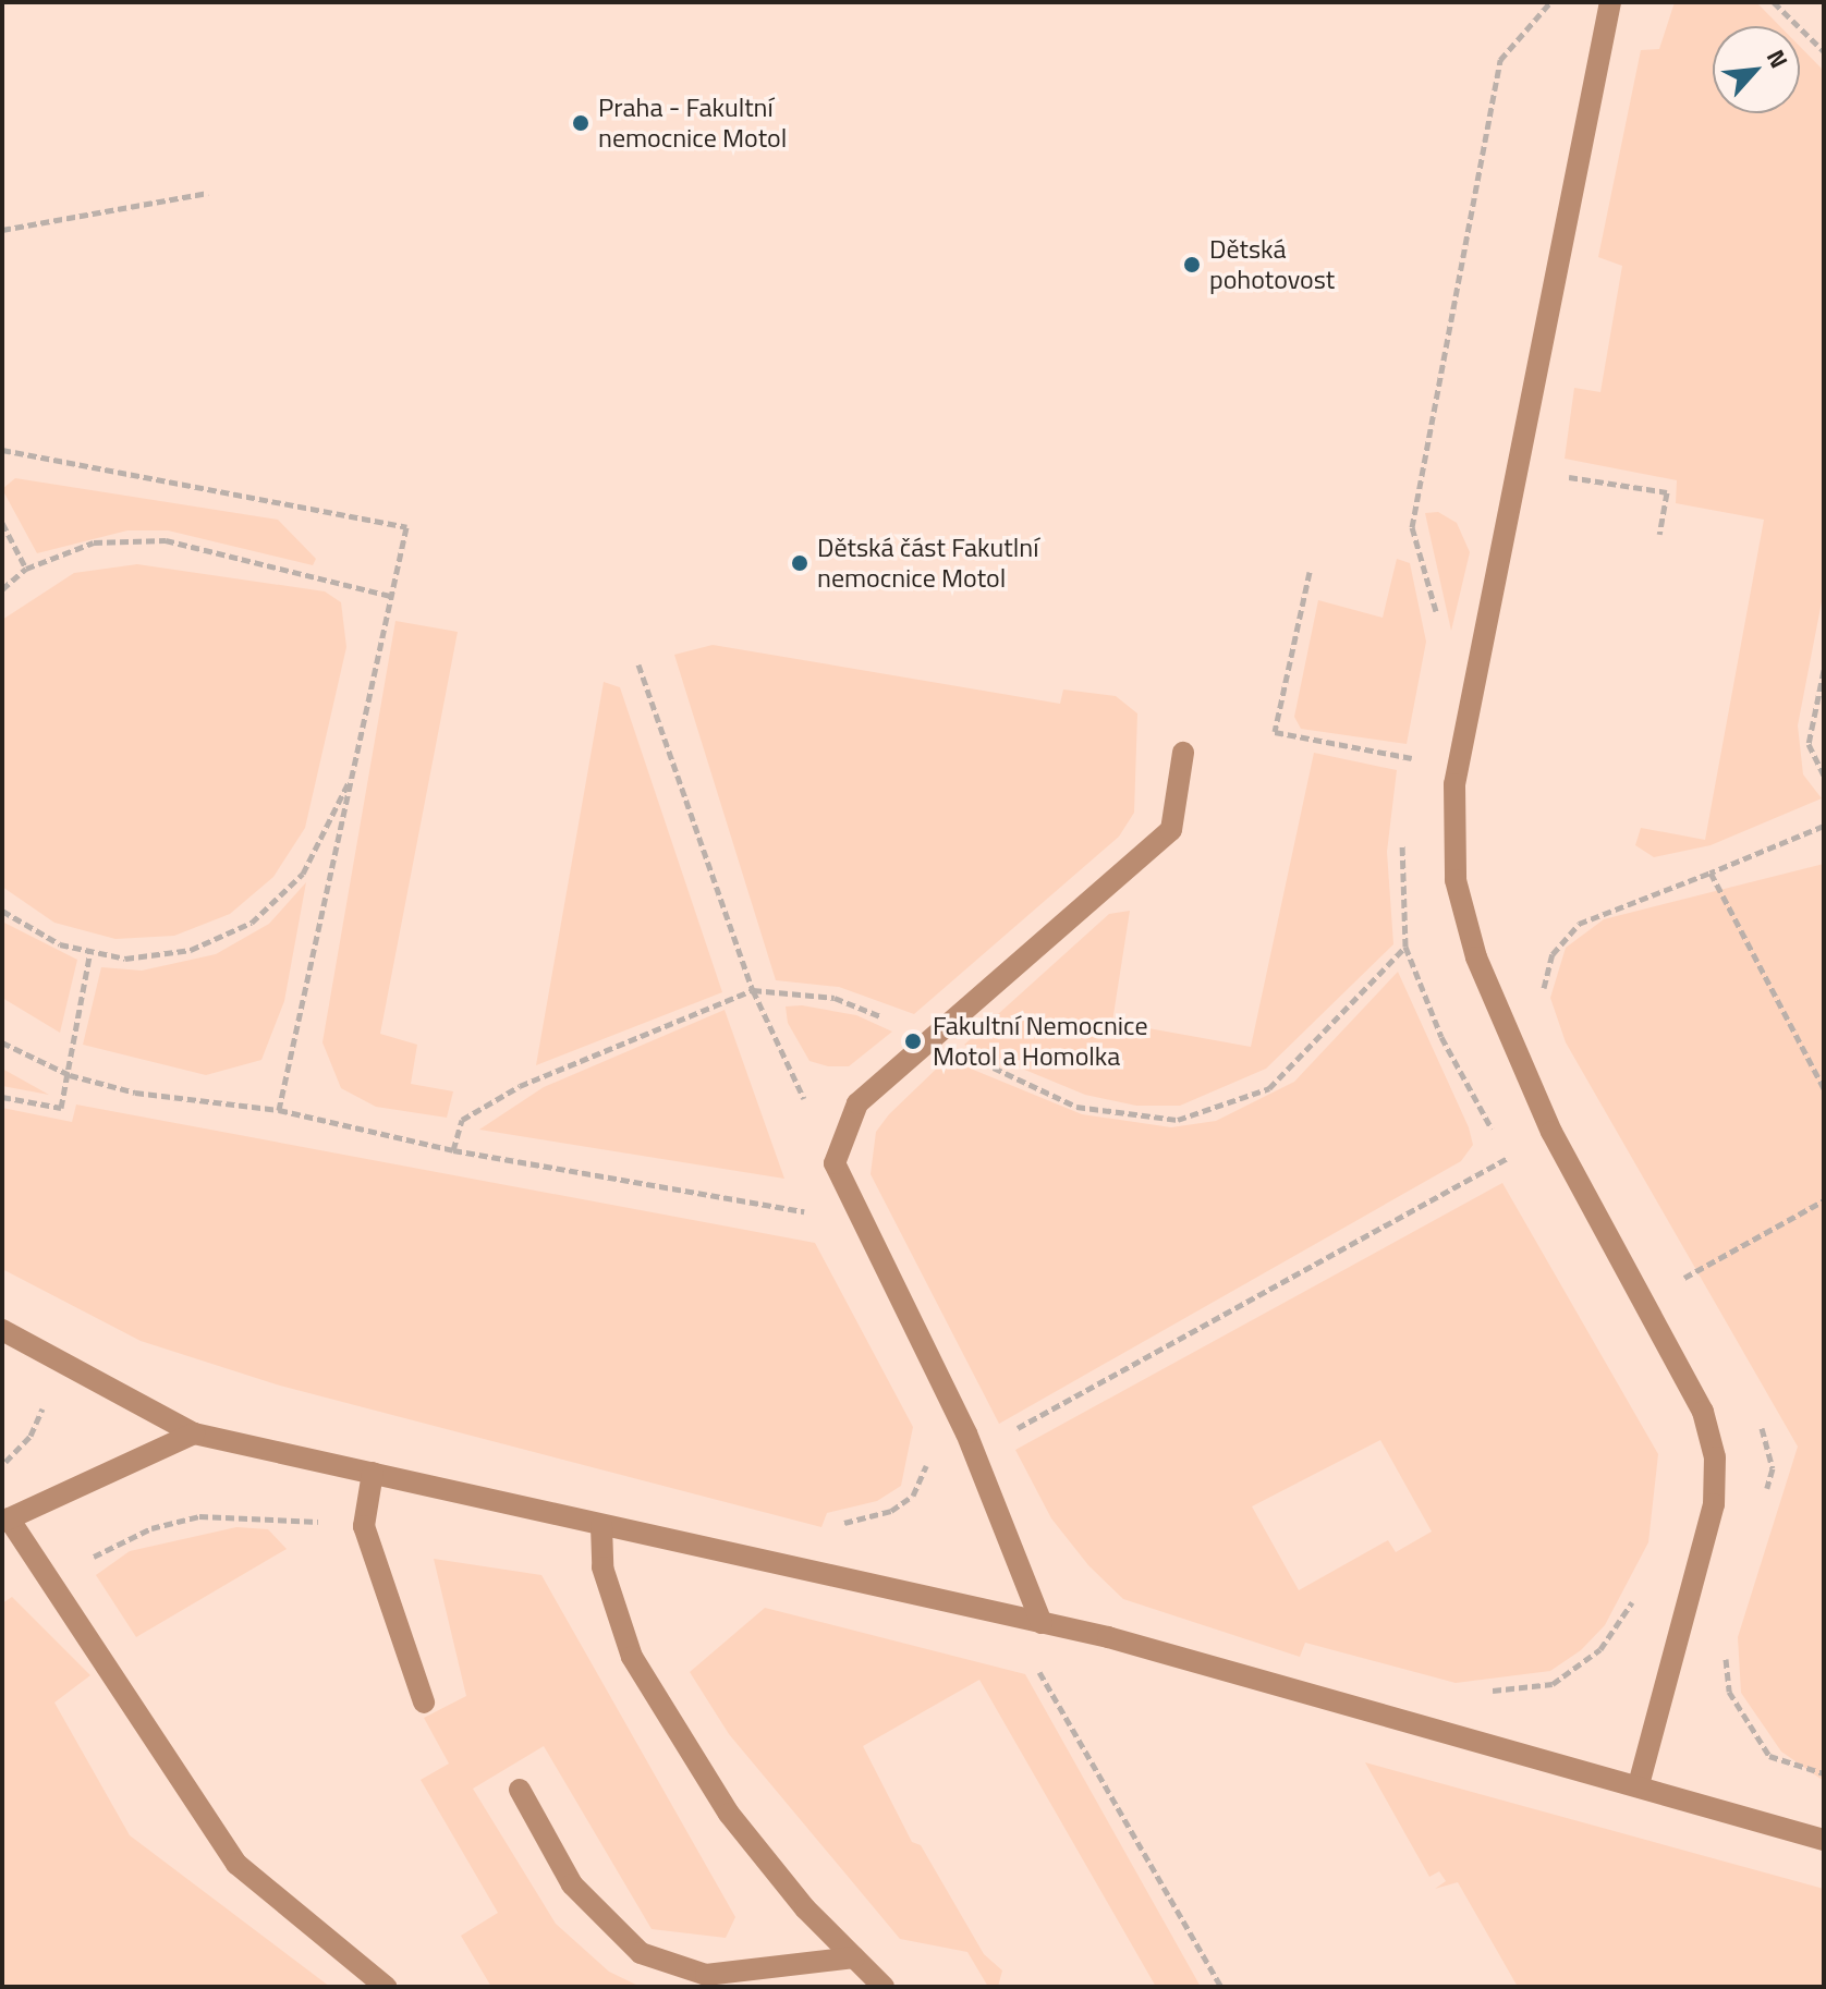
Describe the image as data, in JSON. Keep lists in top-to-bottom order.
{
  "places": [
    "Praha - Fakultní nemocnice Motol",
    "Dětská pohotovost",
    "Dětská část Fakutlní nemocnice Motol",
    "Fakultní Nemocnice Motol a Homolka"
  ],
  "north": "top right"
}
